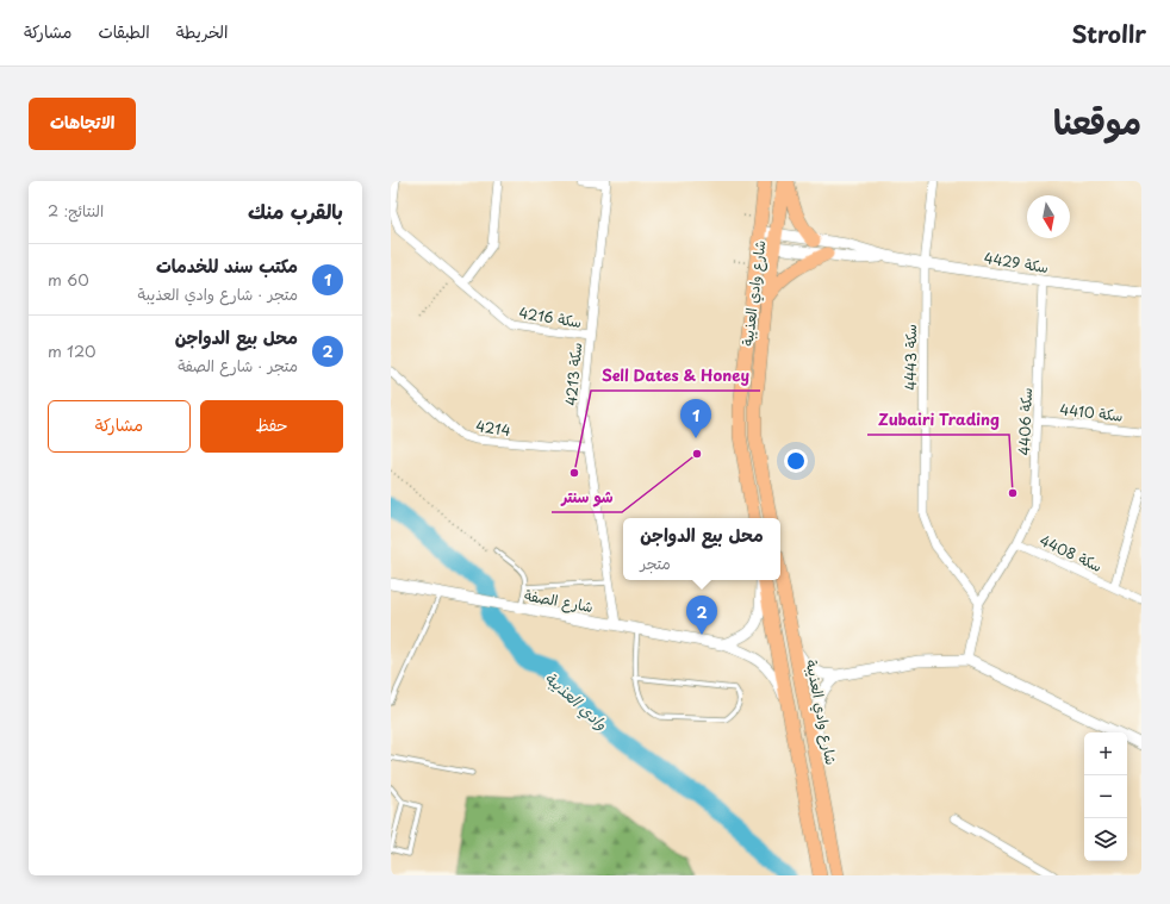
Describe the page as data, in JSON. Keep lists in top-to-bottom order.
{
  "streets": {
    "main road": ["شارع وادي العذيبة"],
    "street": [
      "سكة 4429",
      "سكة 4216",
      "سكة 4443",
      "سكة 4213",
      "سكة 4410",
      "سكة 4406",
      "4214",
      "سكة 4408",
      "شارع الصفة"
    ]
  },
  "crossings": [
    ["سكة 4429", "شارع وادي العذيبة"],
    ["سكة 4429", "سكة 4443"],
    ["سكة 4429", "سكة 4406"],
    ["سكة 4216", "سكة 4213"],
    ["سكة 4443", "سكة 4406"],
    ["سكة 4213", "4214"],
    ["سكة 4213", "شارع الصفة"],
    ["سكة 4410", "سكة 4406"],
    ["سكة 4406", "سكة 4408"]
  ],
  "water": ["وادي العذيبة"],
  "places": ["شو سنتر", "Sell Dates & Honey", "Zubairi Trading"],
  "north": "bottom",
  "page": {
    "header": "Strollr",
    "nav": ["الخريطة", "الطبقات", "مشاركة"],
    "title": "موقعنا",
    "buttons": [
      "الاتجاهات",
      ["حفظ", "مشاركة"]
    ],
    "heading": ["بالقرب منك", "النتائج: 2"],
    "list": [
      {
        "mark": "1",
        "name": "مكتب سند للخدمات",
        "note": "متجر · شارع وادي العذيبة",
        "value": "60 m"
      },
      {
        "mark": "2",
        "name": "محل بيع الدواجن",
        "note": "متجر · شارع الصفة",
        "value": "120 m"
      }
    ],
    "pins": ["1", "2"],
    "popup": ["محل بيع الدواجن", "متجر"],
    "map_buttons": ["+", "−"]
  }
}
